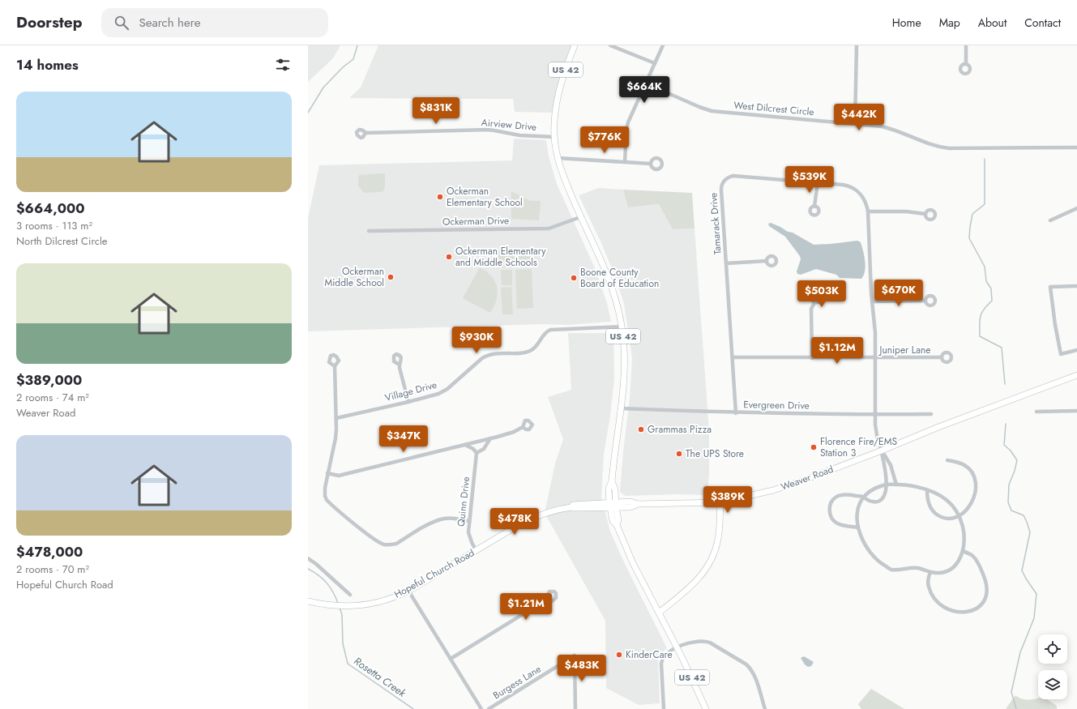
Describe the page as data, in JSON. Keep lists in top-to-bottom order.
{
  "streets": {
    "main road": ["US 42", "Weaver Road", "Hopeful Church Road"],
    "street": [
      "West Dilcrest Circle",
      "Airview Drive",
      "Ockerman Drive",
      "Tamarack Drive",
      "Juniper Lane",
      "Village Drive",
      "Evergreen Drive",
      "Quinn Drive",
      "Burgess Lane"
    ]
  },
  "crossings": [
    ["US 42", "Airview Drive"],
    ["US 42", "Ockerman Drive"],
    ["US 42", "Village Drive"],
    ["US 42", "Evergreen Drive"],
    ["US 42", "Weaver Road"],
    ["US 42", "Hopeful Church Road"],
    ["Tamarack Drive", "Juniper Lane"],
    ["Tamarack Drive", "Evergreen Drive"],
    ["Tamarack Drive", "Weaver Road"],
    ["Weaver Road", "Hopeful Church Road"],
    ["Quinn Drive", "Hopeful Church Road"]
  ],
  "water": ["Rosetta Creek"],
  "places": [
    "Ockerman Elementary School",
    "Ockerman Elementary and Middle Schools",
    "Ockerman Middle School",
    "Boone County Board of Education",
    "Grammas Pizza",
    "Florence Fire/EMS Station 3",
    "The UPS Store",
    "KinderCare"
  ],
  "page": {
    "header": "Doorstep",
    "search": "Search here",
    "nav": [
      "Home",
      "Map",
      "About",
      "Contact"
    ],
    "heading": "14 homes",
    "price": [
      "$664K",
      "$831K",
      "$442K",
      "$776K",
      "$539K",
      "$670K",
      "$503K",
      "$930K",
      "$1.12M",
      "$347K",
      "$389K",
      "$478K",
      "$1.21M",
      "$483K"
    ],
    "list": [
      {
        "name": "$664,000",
        "note": "3 rooms · 113 m² · North Dilcrest Circle"
      },
      {
        "name": "$389,000",
        "note": "2 rooms · 74 m² · Weaver Road"
      },
      {
        "name": "$478,000",
        "note": "2 rooms · 70 m² · Hopeful Church Road"
      }
    ]
  }
}
